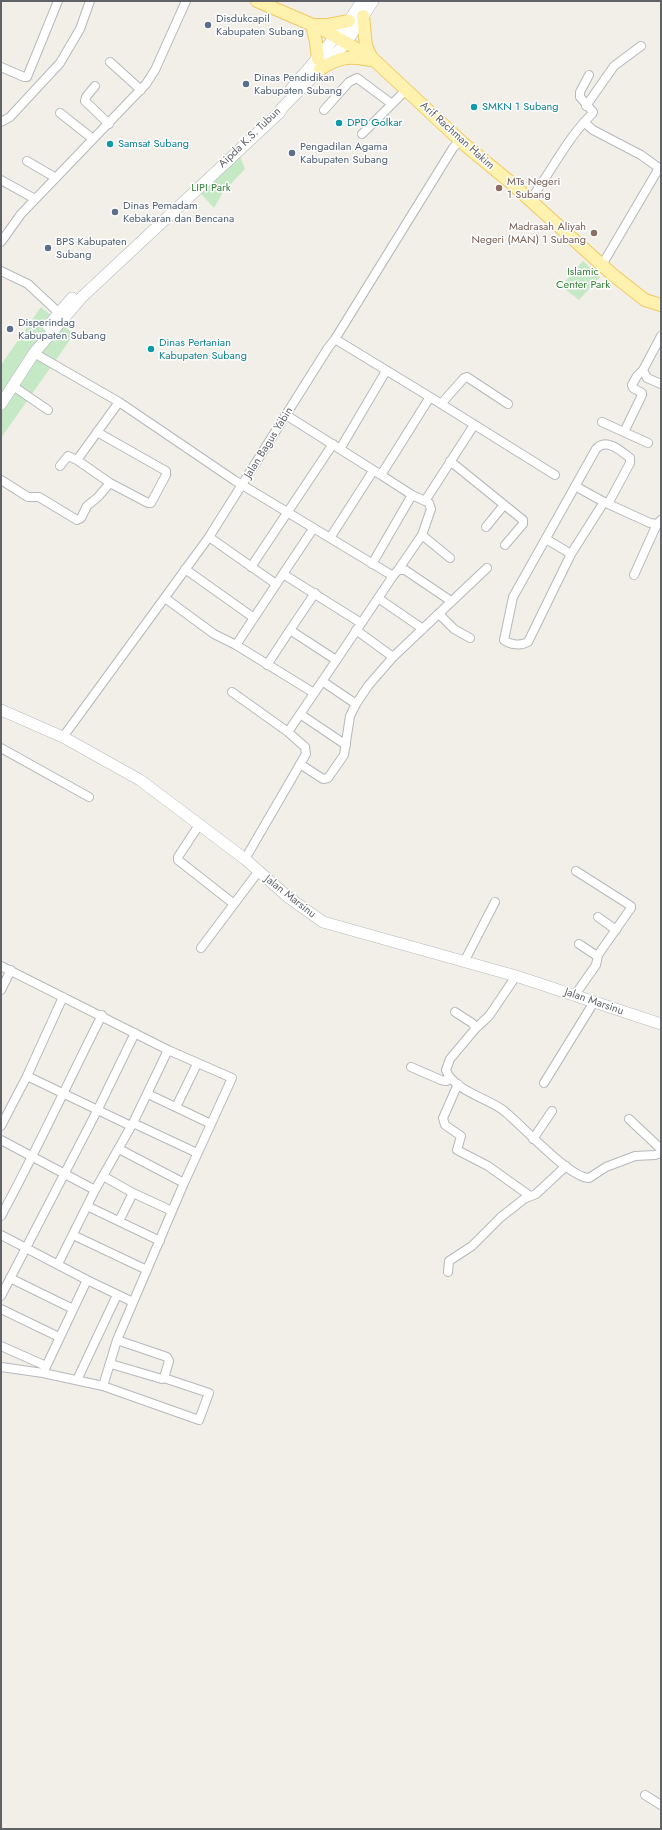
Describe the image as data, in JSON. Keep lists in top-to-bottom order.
{
  "streets": {
    "main road": ["Arif Rachman Hakim"],
    "street": ["Aipda K.S. Tubun", "Jalan Bagus Yabin", "Jalan Marsinu"]
  },
  "crossings": [
    ["Arif Rachman Hakim", "Aipda K.S. Tubun"],
    ["Arif Rachman Hakim", "Jalan Bagus Yabin"],
    ["Jalan Bagus Yabin", "Jalan Marsinu"]
  ],
  "parks": ["LIPI Park", "Islamic Center Park"],
  "places": [
    "Disdukcapil Kabupaten Subang",
    "Dinas Pendidikan Kabupaten Subang",
    "SMKN 1 Subang",
    "DPD Golkar",
    "Samsat Subang",
    "Pengadilan Agama Kabupaten Subang",
    "MTs Negeri 1 Subang",
    "Dinas Pemadam Kebakaran dan Bencana",
    "Madrasah Aliyah Negeri (MAN) 1 Subang",
    "BPS Kabupaten Subang",
    "Disperindag Kabupaten Subang",
    "Dinas Pertanian Kabupaten Subang"
  ]
}
